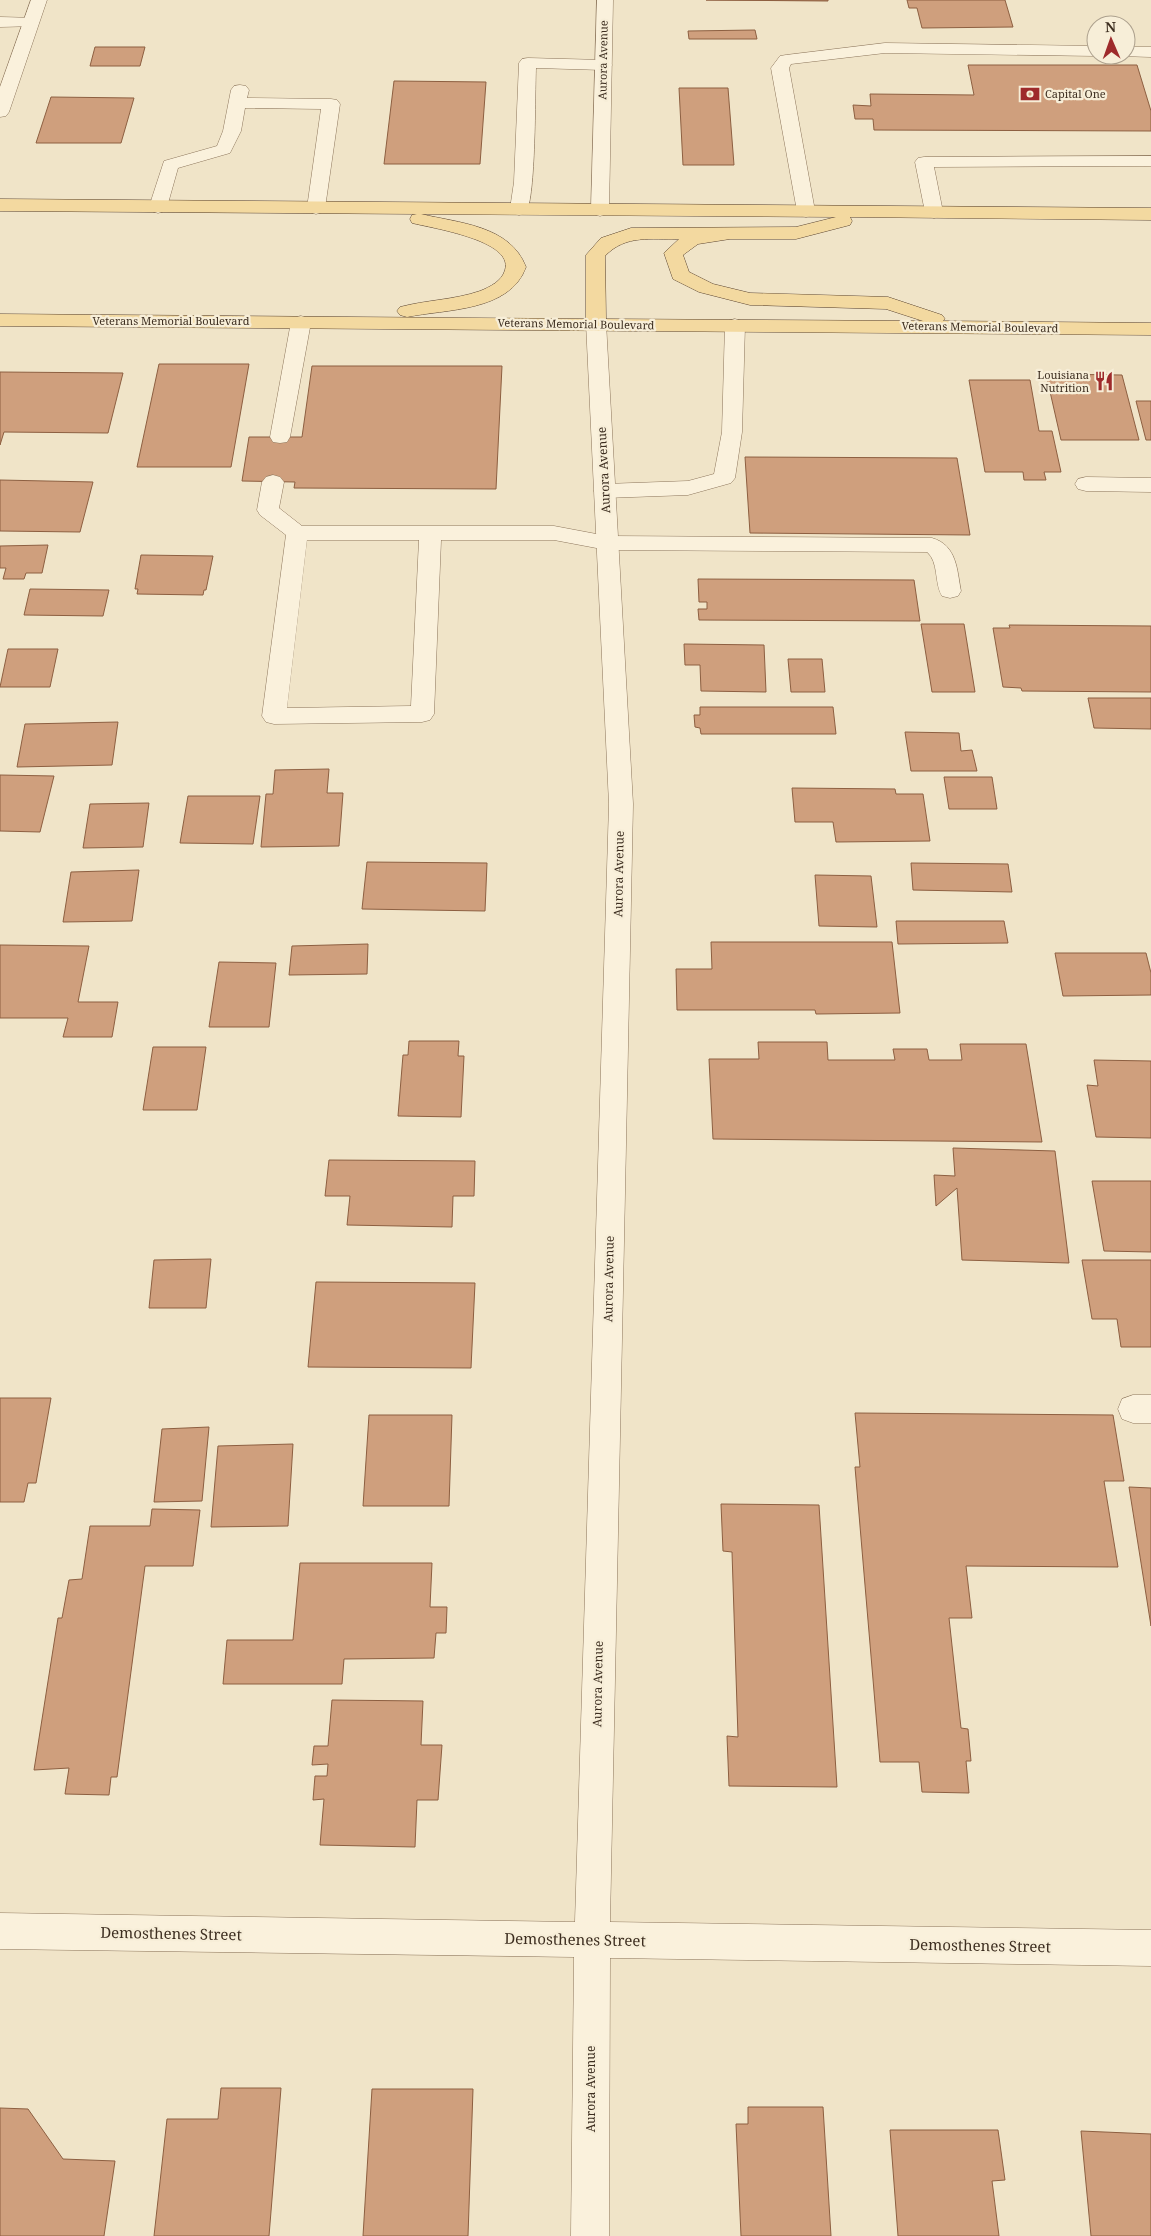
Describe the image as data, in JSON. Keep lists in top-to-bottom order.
{
  "streets": {
    "main road": ["Veterans Memorial Boulevard"],
    "street": ["Aurora Avenue", "Demosthenes Street"]
  },
  "crossings": [
    ["Aurora Avenue", "Veterans Memorial Boulevard"],
    ["Aurora Avenue", "Demosthenes Street"]
  ],
  "places": {
    "bank": ["Capital One"],
    "restaurant": ["Louisiana Nutrition"]
  },
  "north": "top"
}
